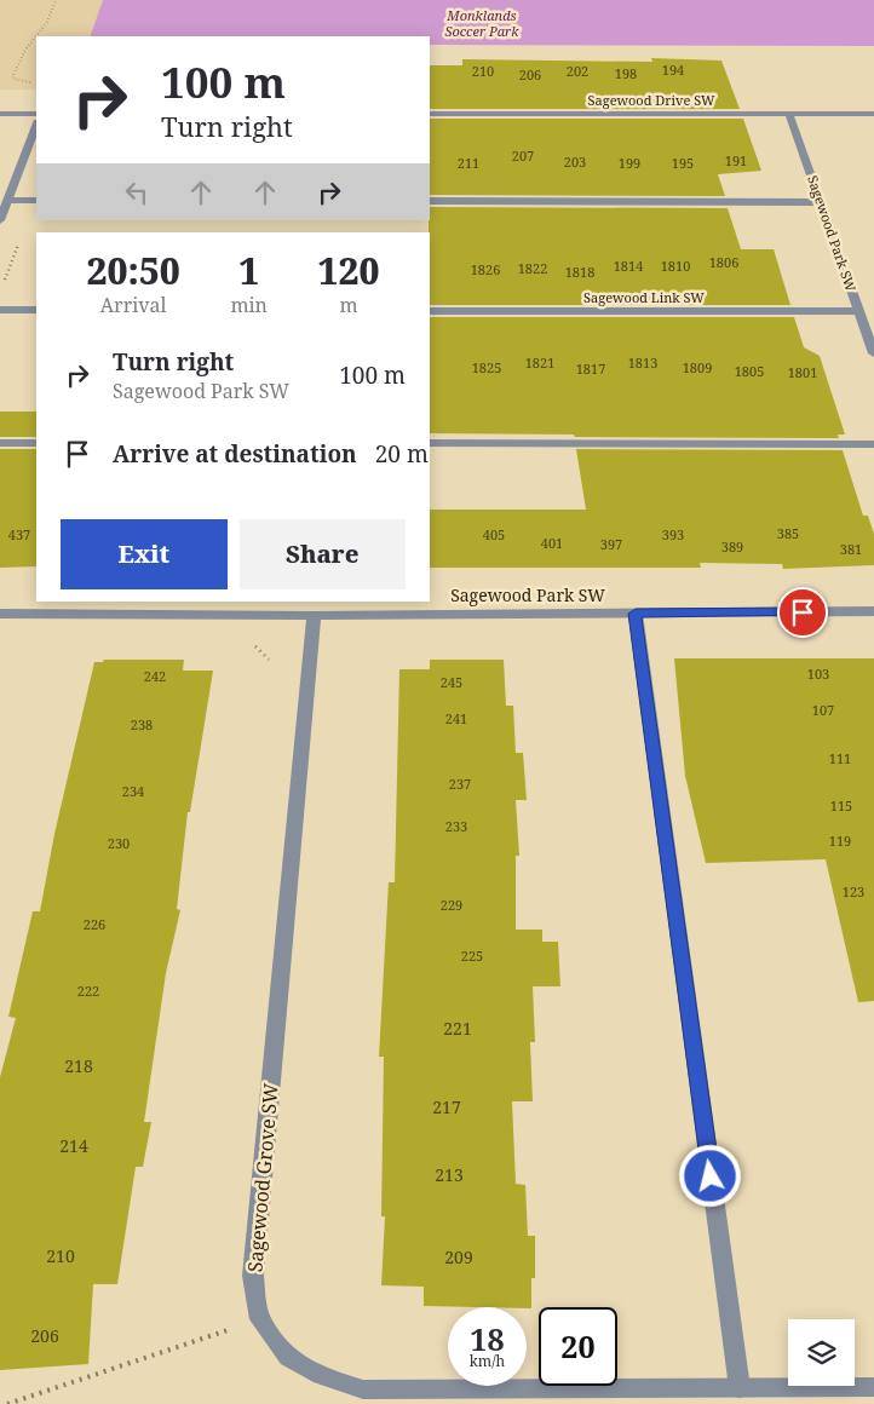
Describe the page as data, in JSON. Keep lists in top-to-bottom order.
{
  "streets": {
    "street": [
      "Sagewood Drive SW",
      "Sagewood Park SW",
      "Sagewood Link SW",
      "Sagewood Grove SW"
    ]
  },
  "crossings": [
    ["Sagewood Drive SW", "Sagewood Park SW"],
    ["Sagewood Park SW", "Sagewood Link SW"],
    ["Sagewood Park SW", "Sagewood Grove SW"]
  ],
  "parks": ["Monklands Soccer Park"],
  "house_numbers": [
    "194",
    "210",
    "202",
    "198",
    "206",
    "207",
    "191",
    "203",
    "211",
    "199",
    "195",
    "1806",
    "1814",
    "1810",
    "1822",
    "1826",
    "1818",
    "1821",
    "1813",
    "1825",
    "1809",
    "1817",
    "1805",
    "1801",
    "385",
    "437",
    "405",
    "393",
    "401",
    "397",
    "389",
    "381",
    "103",
    "242",
    "245",
    "107",
    "241",
    "238",
    "111",
    "237",
    "234",
    "115",
    "233",
    "119",
    "230",
    "123",
    "229",
    "226",
    "225",
    "222",
    "221",
    "218",
    "217",
    "214",
    "213",
    "210",
    "209",
    "206"
  ],
  "page": {
    "turn": ["100 m", "Turn right"],
    "eta": [
      "20:50",
      "Arrival",
      "1",
      "min",
      "120",
      "m"
    ],
    "list": [
      {
        "name": "Turn right",
        "note": "Sagewood Park SW",
        "value": "100 m"
      },
      {
        "name": "Arrive at destination",
        "value": "20 m"
      }
    ],
    "buttons": ["Exit", "Share"],
    "speed": "18 km/h",
    "limit": "20"
  }
}
